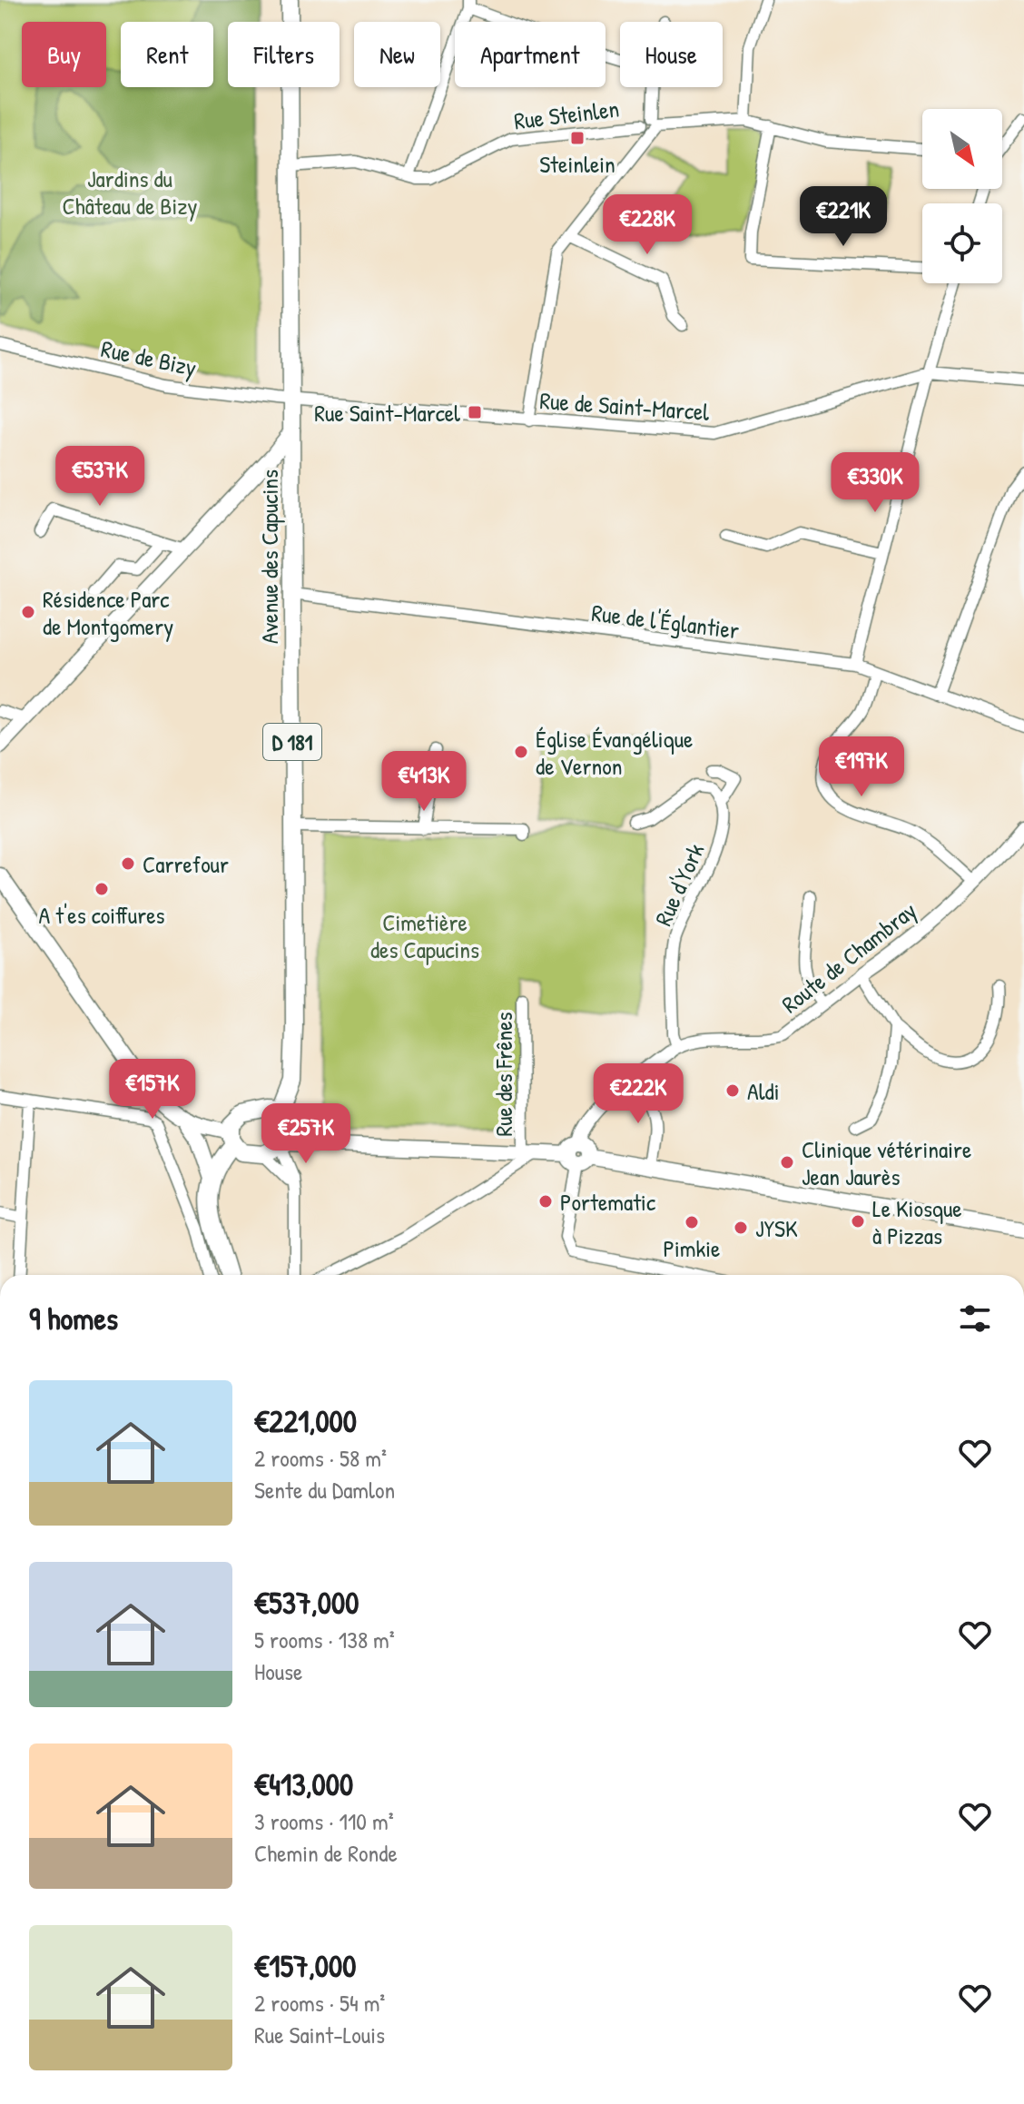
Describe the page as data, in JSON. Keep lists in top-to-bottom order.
{
  "streets": {
    "main road": ["Avenue des Capucins", "D 181"],
    "street": [
      "Rue Steinlen",
      "Rue de Bizy",
      "Rue de Saint-Marcel",
      "Rue de l'Églantier",
      "Rue d'York",
      "Route de Chambray",
      "Rue des Frênes"
    ]
  },
  "crossings": [
    ["Rue Steinlen", "Avenue des Capucins"],
    ["Rue de Bizy", "Rue de Saint-Marcel"],
    ["Rue de Bizy", "Avenue des Capucins"],
    ["Rue de Saint-Marcel", "Avenue des Capucins"],
    ["Avenue des Capucins", "Rue de l'Églantier"],
    ["Rue d'York", "Route de Chambray"]
  ],
  "parks": ["Jardins du Château de Bizy", "Cimetière des Capucins"],
  "places": {
    "transit": ["Steinlein", "Rue Saint-Marcel"],
    "other": [
      "Résidence Parc de Montgomery",
      "Église Évangélique de Vernon",
      "Carrefour",
      "A t'es coiffures",
      "Aldi",
      "Clinique vétérinaire Jean Jaurès",
      "Portematic",
      "Le Kiosque à Pizzas",
      "Pimkie",
      "JYSK"
    ]
  },
  "north": "bottom right",
  "page": {
    "chip": [
      "Buy",
      "Rent",
      "Filters",
      "New",
      "Apartment",
      "House"
    ],
    "price": [
      "€221K",
      "€228K",
      "€537K",
      "€330K",
      "€197K",
      "€413K",
      "€157K",
      "€222K",
      "€257K"
    ],
    "heading": "9 homes",
    "list": [
      {
        "name": "€221,000",
        "note": "2 rooms · 58 m² · Sente du Damlon"
      },
      {
        "name": "€537,000",
        "note": "5 rooms · 138 m² · House"
      },
      {
        "name": "€413,000",
        "note": "3 rooms · 110 m² · Chemin de Ronde"
      },
      {
        "name": "€157,000",
        "note": "2 rooms · 54 m² · Rue Saint-Louis"
      }
    ]
  }
}
